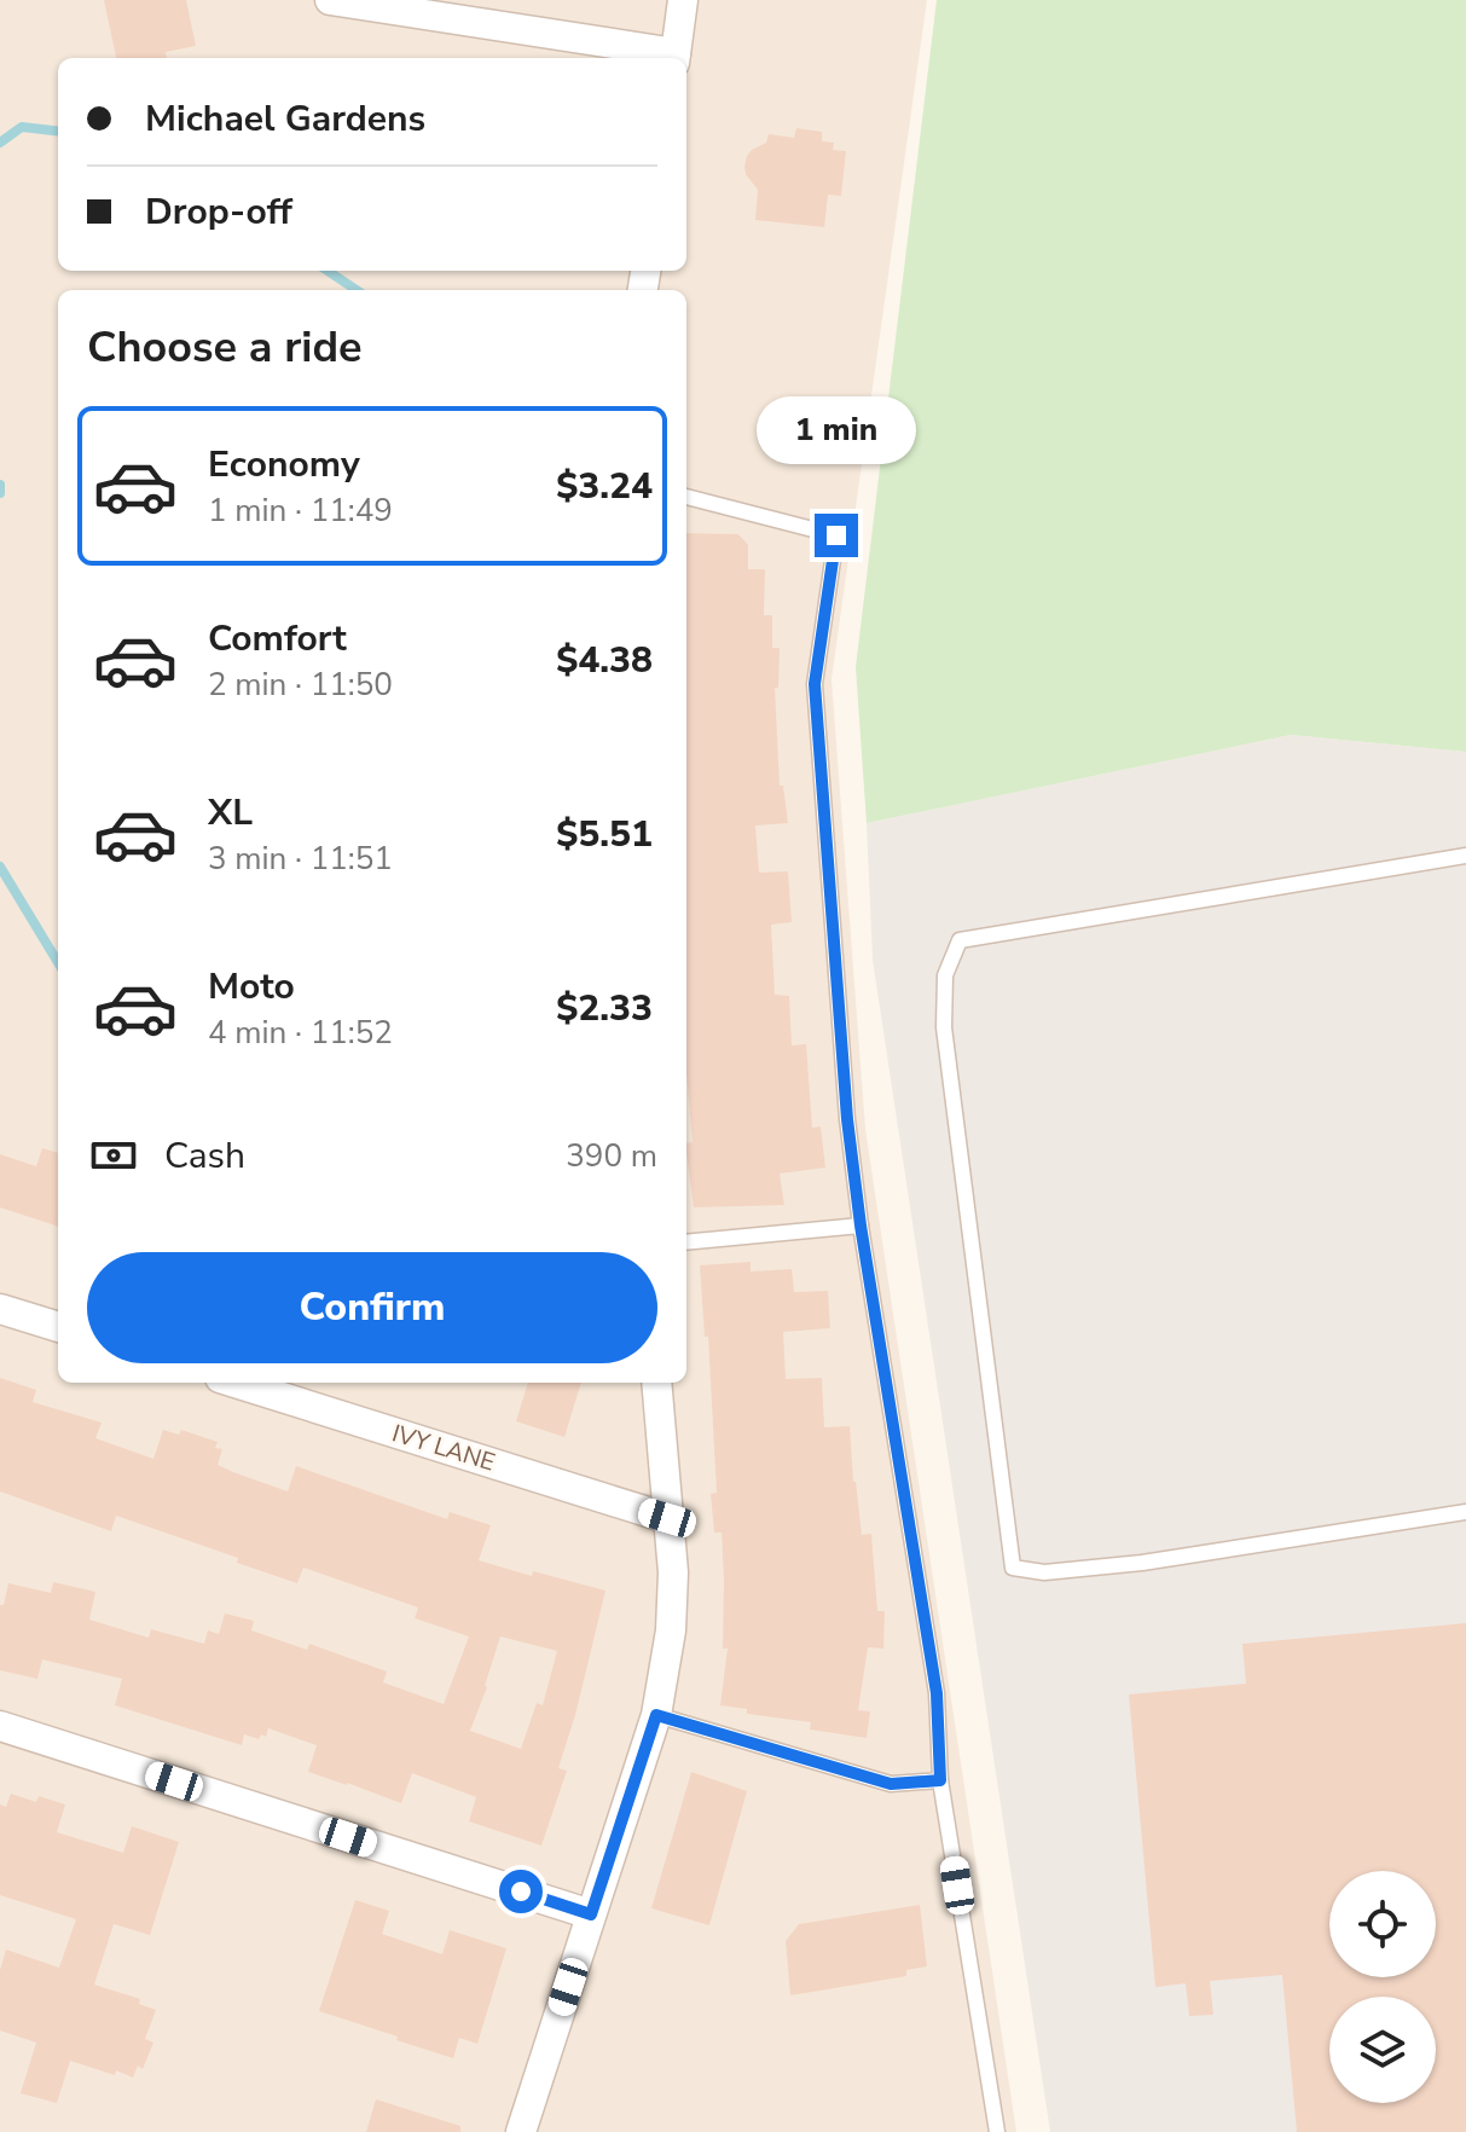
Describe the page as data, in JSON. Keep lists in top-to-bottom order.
{
  "streets": {
    "street": ["IVY LANE"]
  },
  "page": {
    "banner": ["Michael Gardens", "Drop-off"],
    "heading": "Choose a ride",
    "bubble": "1 min",
    "list": [
      {
        "name": "Economy",
        "note": "1 min · 11:49",
        "value": "$3.24"
      },
      {
        "name": "Comfort",
        "note": "2 min · 11:50",
        "value": "$4.38"
      },
      {
        "name": "XL",
        "note": "3 min · 11:51",
        "value": "$5.51"
      },
      {
        "name": "Moto",
        "note": "4 min · 11:52",
        "value": "$2.33"
      }
    ],
    "pay": ["Cash", "390 m"],
    "buttons": "Confirm"
  }
}
